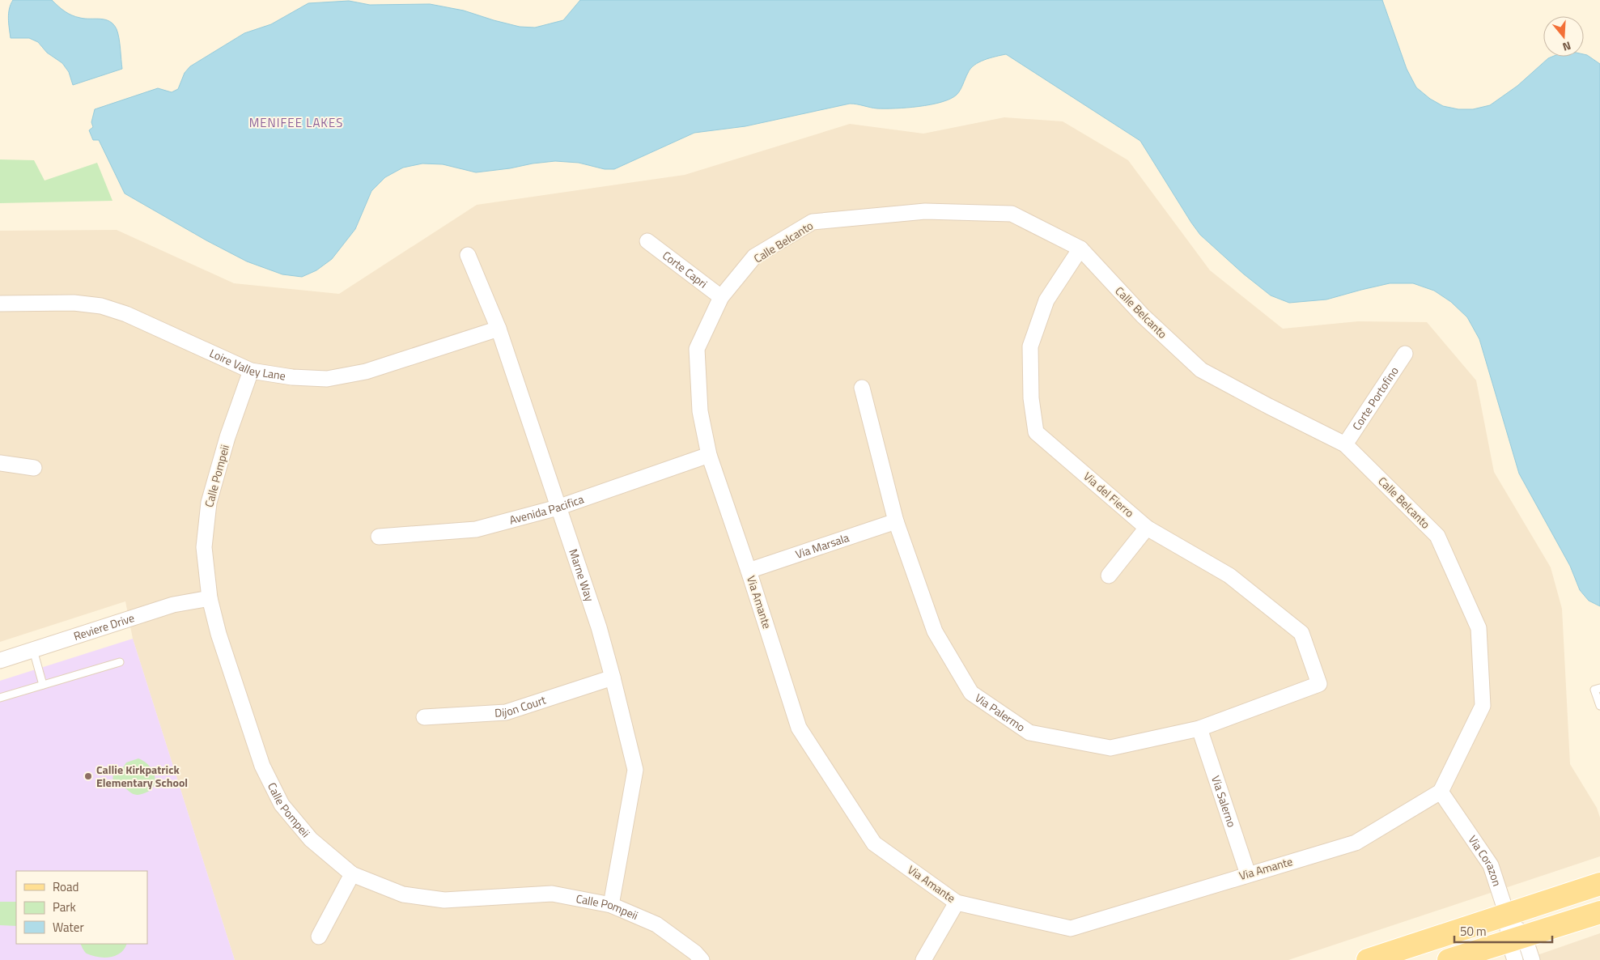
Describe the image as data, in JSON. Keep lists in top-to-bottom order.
{
  "streets": {
    "street": [
      "Calle Belcanto",
      "Corte Capri",
      "Loire Valley Lane",
      "Corte Portofino",
      "Calle Pompeii",
      "Via del Fierro",
      "Avenida Pacifica",
      "Via Marsala",
      "Marne Way",
      "Via Amante",
      "Reviere Drive",
      "Dijon Court",
      "Via Palermo",
      "Via Salerno",
      "Via Corazon"
    ]
  },
  "crossings": [
    ["Calle Belcanto", "Corte Capri"],
    ["Calle Belcanto", "Corte Portofino"],
    ["Calle Belcanto", "Via del Fierro"],
    ["Calle Belcanto", "Avenida Pacifica"],
    ["Calle Belcanto", "Via Amante"],
    ["Calle Belcanto", "Via Corazon"],
    ["Loire Valley Lane", "Calle Pompeii"],
    ["Loire Valley Lane", "Marne Way"],
    ["Calle Pompeii", "Marne Way"],
    ["Calle Pompeii", "Reviere Drive"],
    ["Via del Fierro", "Via Palermo"],
    ["Avenida Pacifica", "Marne Way"],
    ["Avenida Pacifica", "Via Amante"],
    ["Via Marsala", "Via Amante"],
    ["Via Marsala", "Via Palermo"],
    ["Marne Way", "Dijon Court"],
    ["Via Amante", "Via Salerno"],
    ["Via Amante", "Via Corazon"],
    ["Via Palermo", "Via Salerno"]
  ],
  "districts": ["MENIFEE LAKES"],
  "places": ["Callie Kirkpatrick Elementary School"],
  "legend": ["Road", "Park", "Water"],
  "scale_bar": "50 m",
  "north": "bottom"
}
